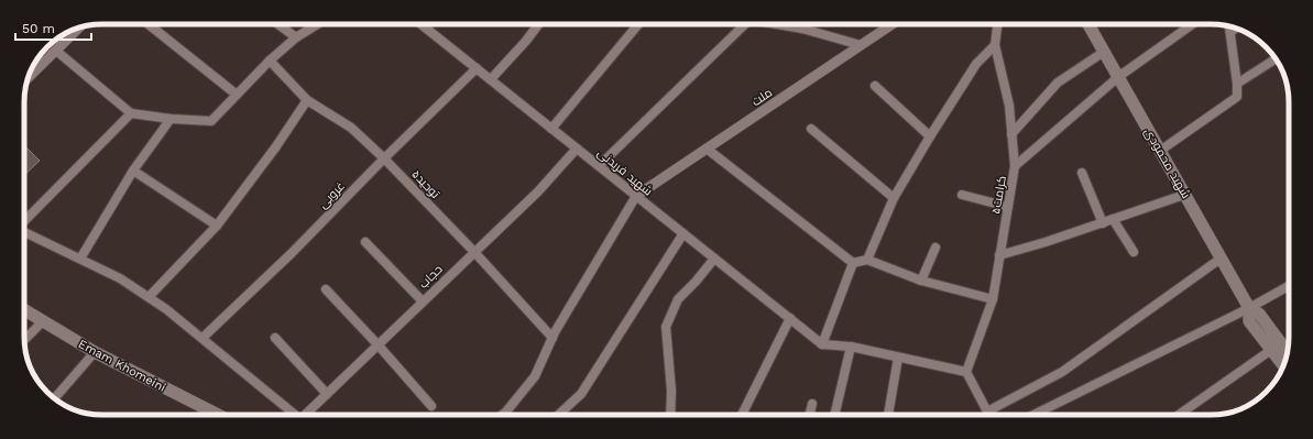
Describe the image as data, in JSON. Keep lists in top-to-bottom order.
{
  "streets": {
    "main road": ["شهید محمودی", "Emam Khomeini"],
    "street": [
      "ملت",
      "شهید فریدنی",
      "توحید۵",
      "غروبی",
      "کرامت۵",
      "حجاب"
    ]
  },
  "crossings": [
    ["ملت", "شهید فریدنی"],
    ["شهید فریدنی", "غروبی"],
    ["شهید فریدنی", "حجاب"],
    ["توحید۵", "غروبی"],
    ["توحید۵", "حجاب"]
  ],
  "scale_bar": "50 m"
}
